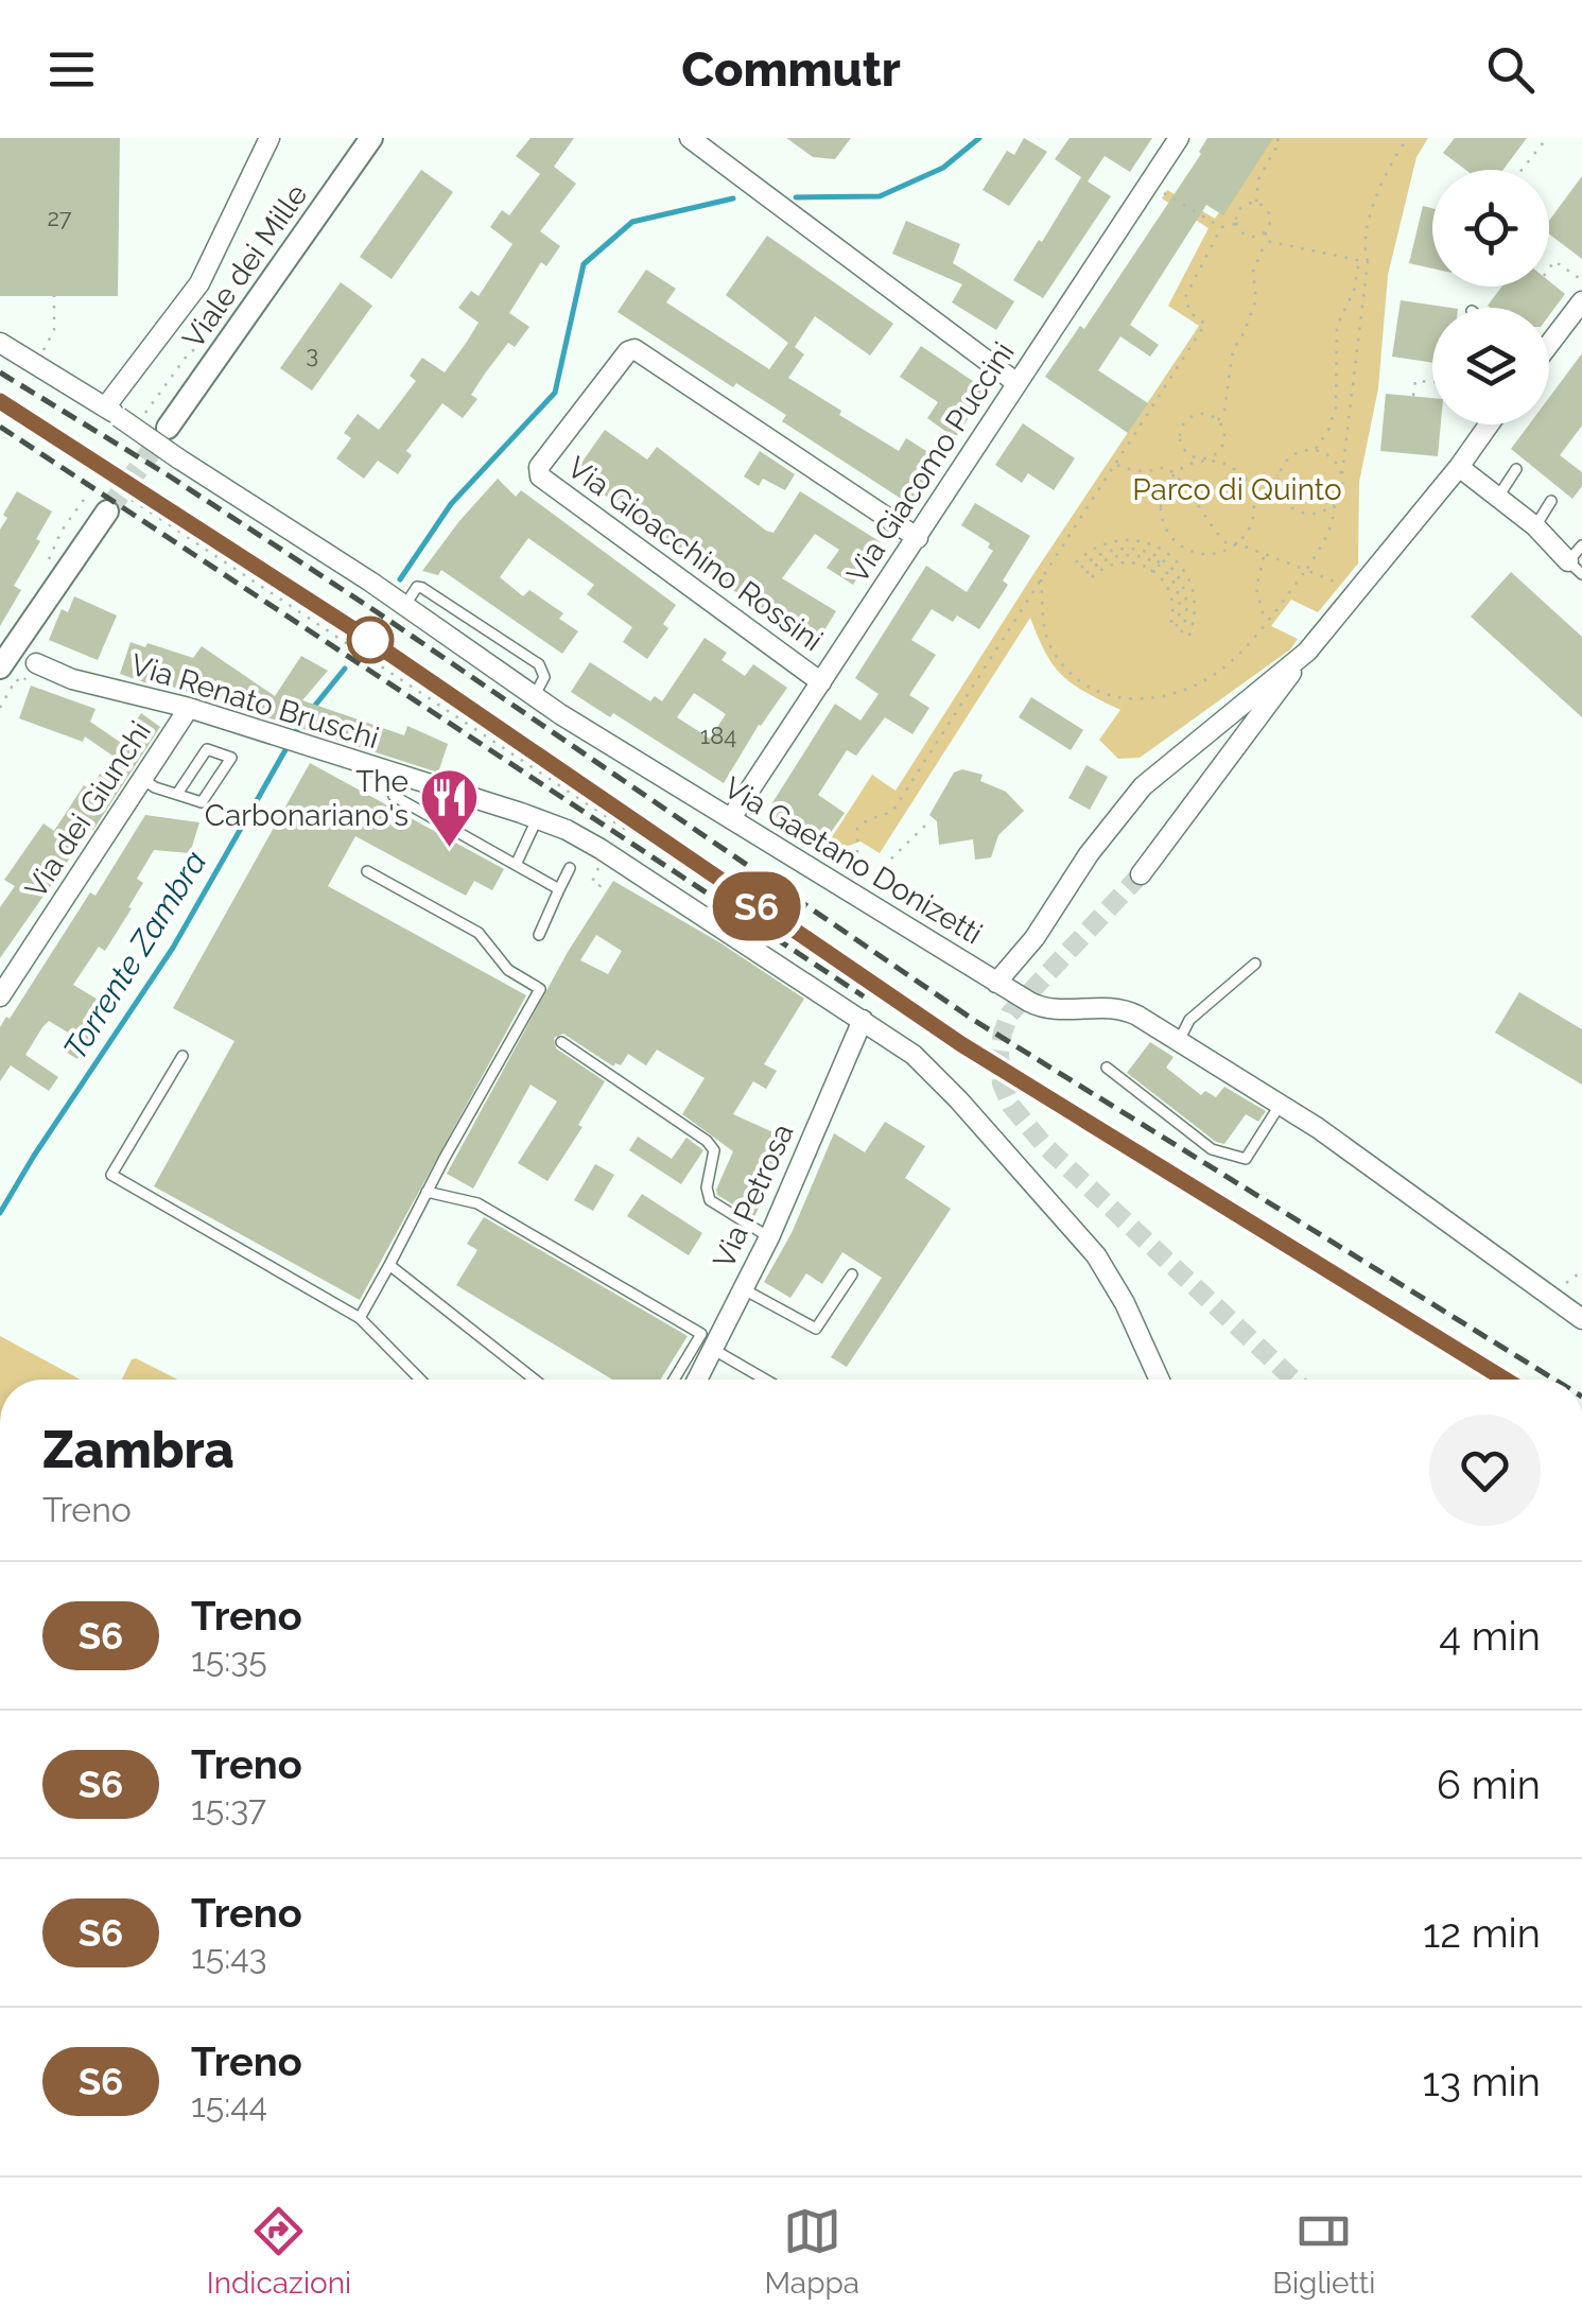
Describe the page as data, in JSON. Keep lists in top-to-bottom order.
{
  "streets": {
    "street": [
      "Viale dei Mille",
      "Via Giacomo Puccini",
      "Via Gioacchino Rossini",
      "Via Renato Bruschi",
      "Via dei Giunchi",
      "Via Gaetano Donizetti",
      "Via Petrosa"
    ]
  },
  "crossings": [
    ["Via Giacomo Puccini", "Via Gioacchino Rossini"],
    ["Via Giacomo Puccini", "Via Gaetano Donizetti"],
    ["Via Renato Bruschi", "Via dei Giunchi"],
    ["Via Renato Bruschi", "Via Petrosa"]
  ],
  "water": ["Torrente Zambra"],
  "parks": ["Parco di Quinto"],
  "places": {
    "restaurant": ["The Carbonariano's"]
  },
  "house_numbers": ["27", "3", "184"],
  "page": {
    "header": "Commutr",
    "on_map": "S6",
    "heading": ["Zambra", "Treno"],
    "list": [
      {
        "mark": "S6",
        "name": "Treno",
        "note": "15:35",
        "value": "4 min"
      },
      {
        "mark": "S6",
        "name": "Treno",
        "note": "15:37",
        "value": "6 min"
      },
      {
        "mark": "S6",
        "name": "Treno",
        "note": "15:43",
        "value": "12 min"
      },
      {
        "mark": "S6",
        "name": "Treno",
        "note": "15:44",
        "value": "13 min"
      }
    ],
    "tabs": ["Indicazioni", "Mappa", "Biglietti"]
  }
}
